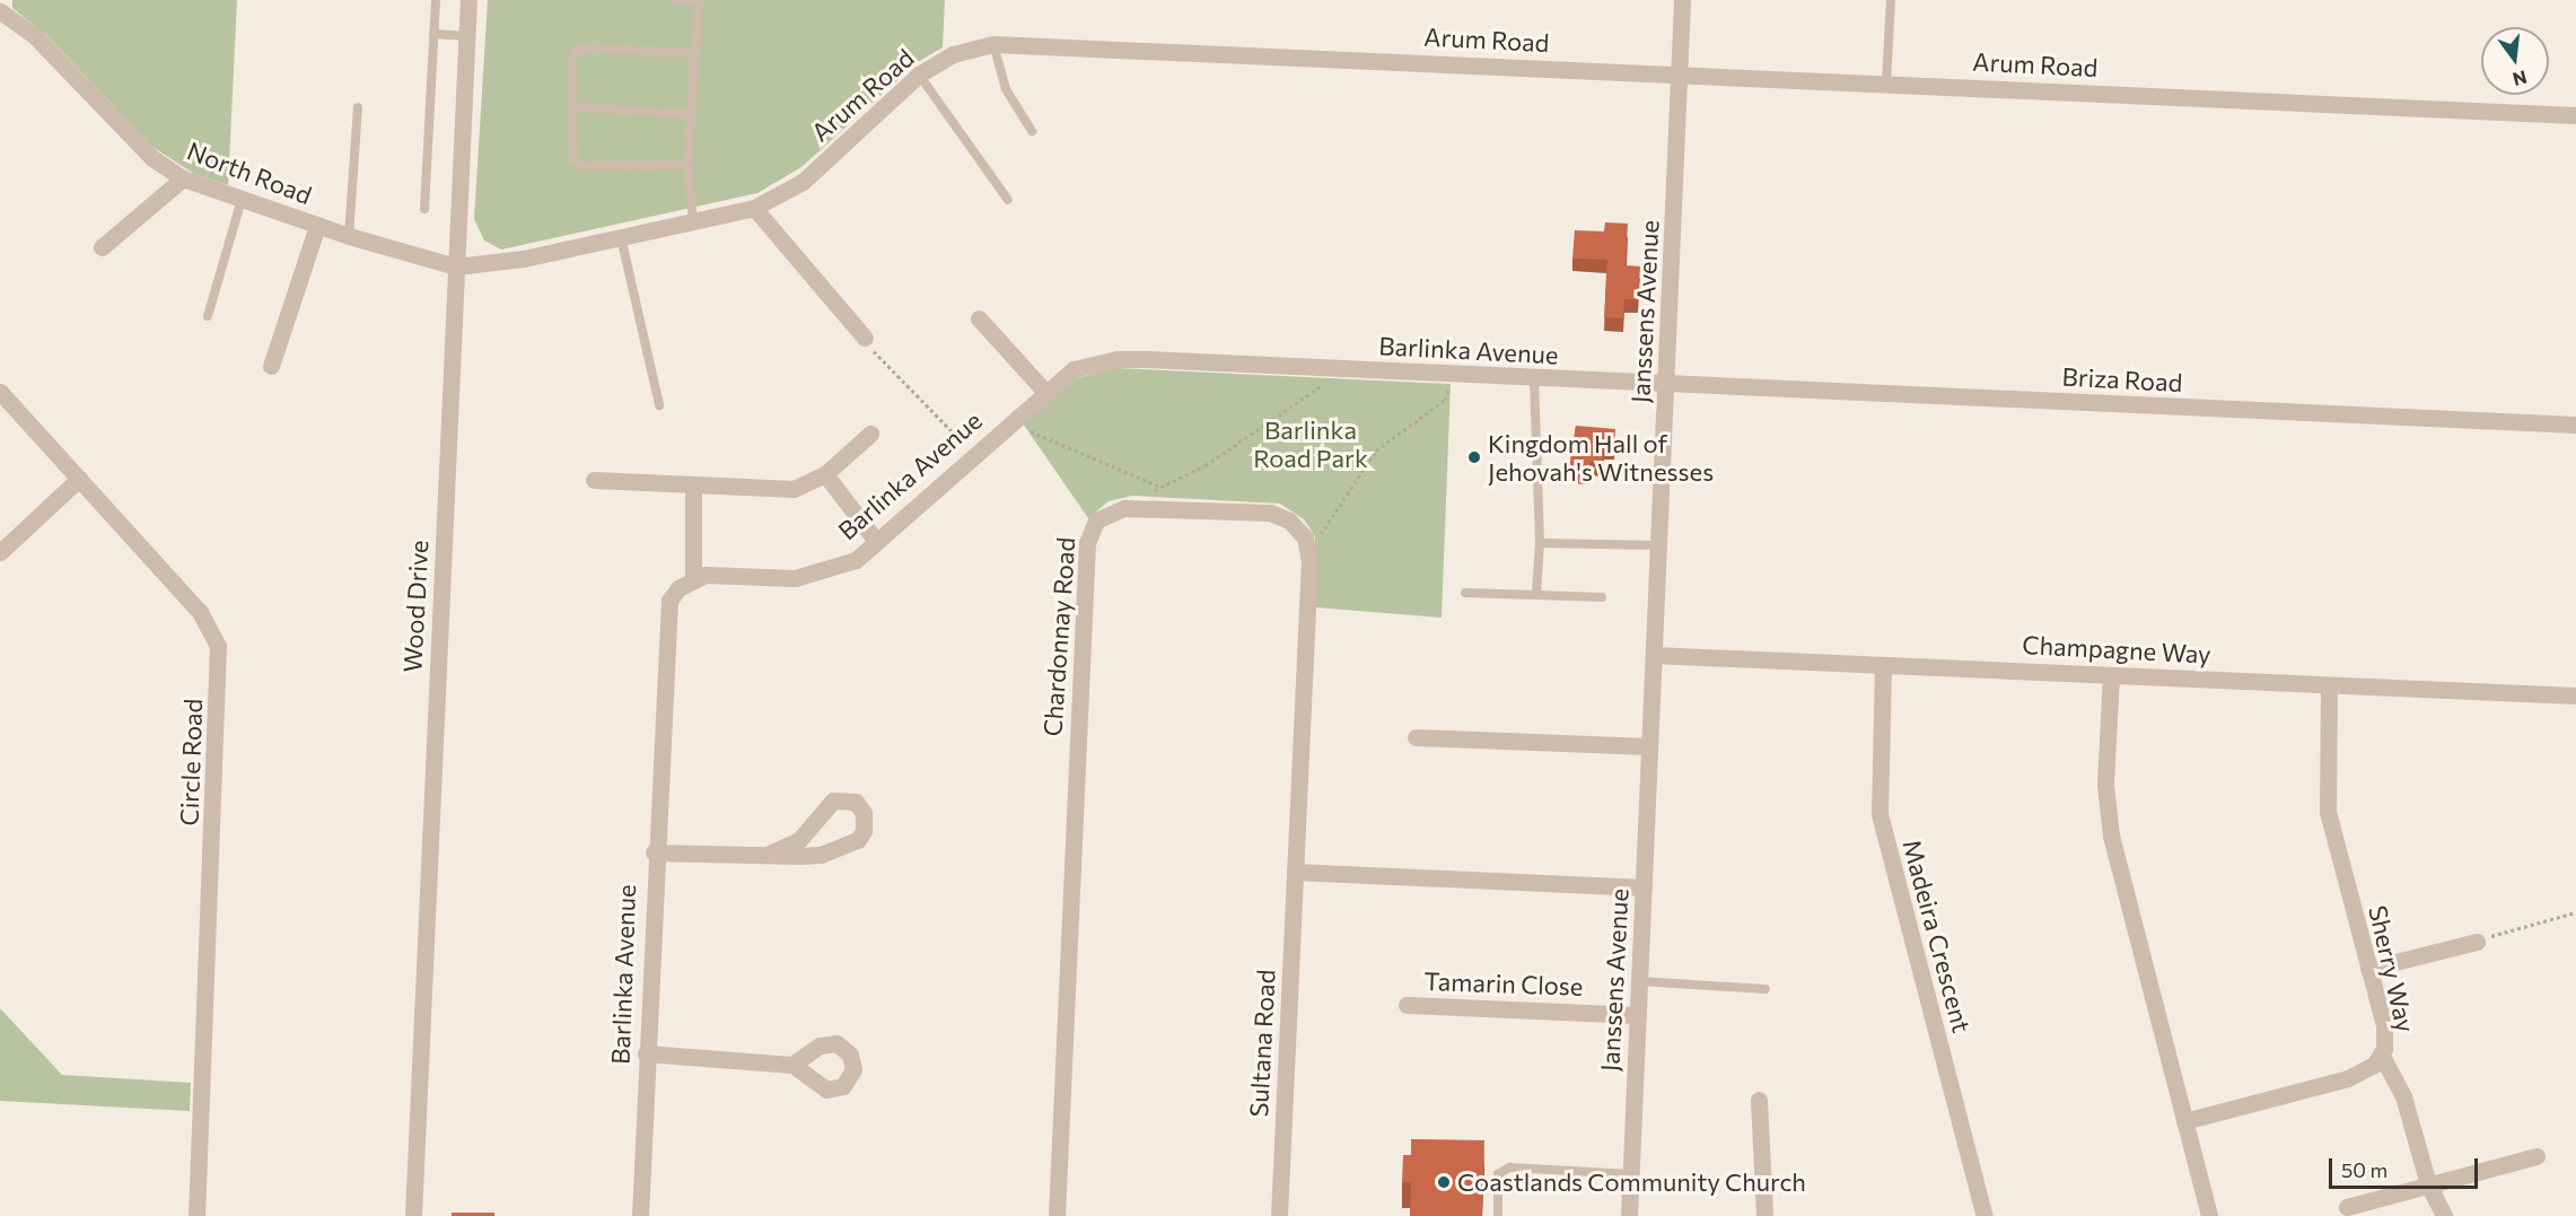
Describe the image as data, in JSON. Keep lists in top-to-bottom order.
{
  "streets": {
    "street": [
      "Arum Road",
      "North Road",
      "Janssens Avenue",
      "Barlinka Avenue",
      "Briza Road",
      "Wood Drive",
      "Chardonnay Road",
      "Champagne Way",
      "Circle Road",
      "Madeira Crescent",
      "Sherry Way",
      "Tamarin Close",
      "Sultana Road"
    ]
  },
  "crossings": [
    ["Arum Road", "North Road"],
    ["Arum Road", "Janssens Avenue"],
    ["Arum Road", "Wood Drive"],
    ["North Road", "Wood Drive"],
    ["Janssens Avenue", "Barlinka Avenue"],
    ["Janssens Avenue", "Briza Road"],
    ["Janssens Avenue", "Champagne Way"],
    ["Janssens Avenue", "Tamarin Close"],
    ["Barlinka Avenue", "Briza Road"],
    ["Champagne Way", "Madeira Crescent"],
    ["Champagne Way", "Sherry Way"]
  ],
  "parks": ["Barlinka Road Park"],
  "places": ["Kingdom Hall of Jehovah's Witnesses", "Coastlands Community Church"],
  "scale_bar": "50 m",
  "north": "bottom"
}
